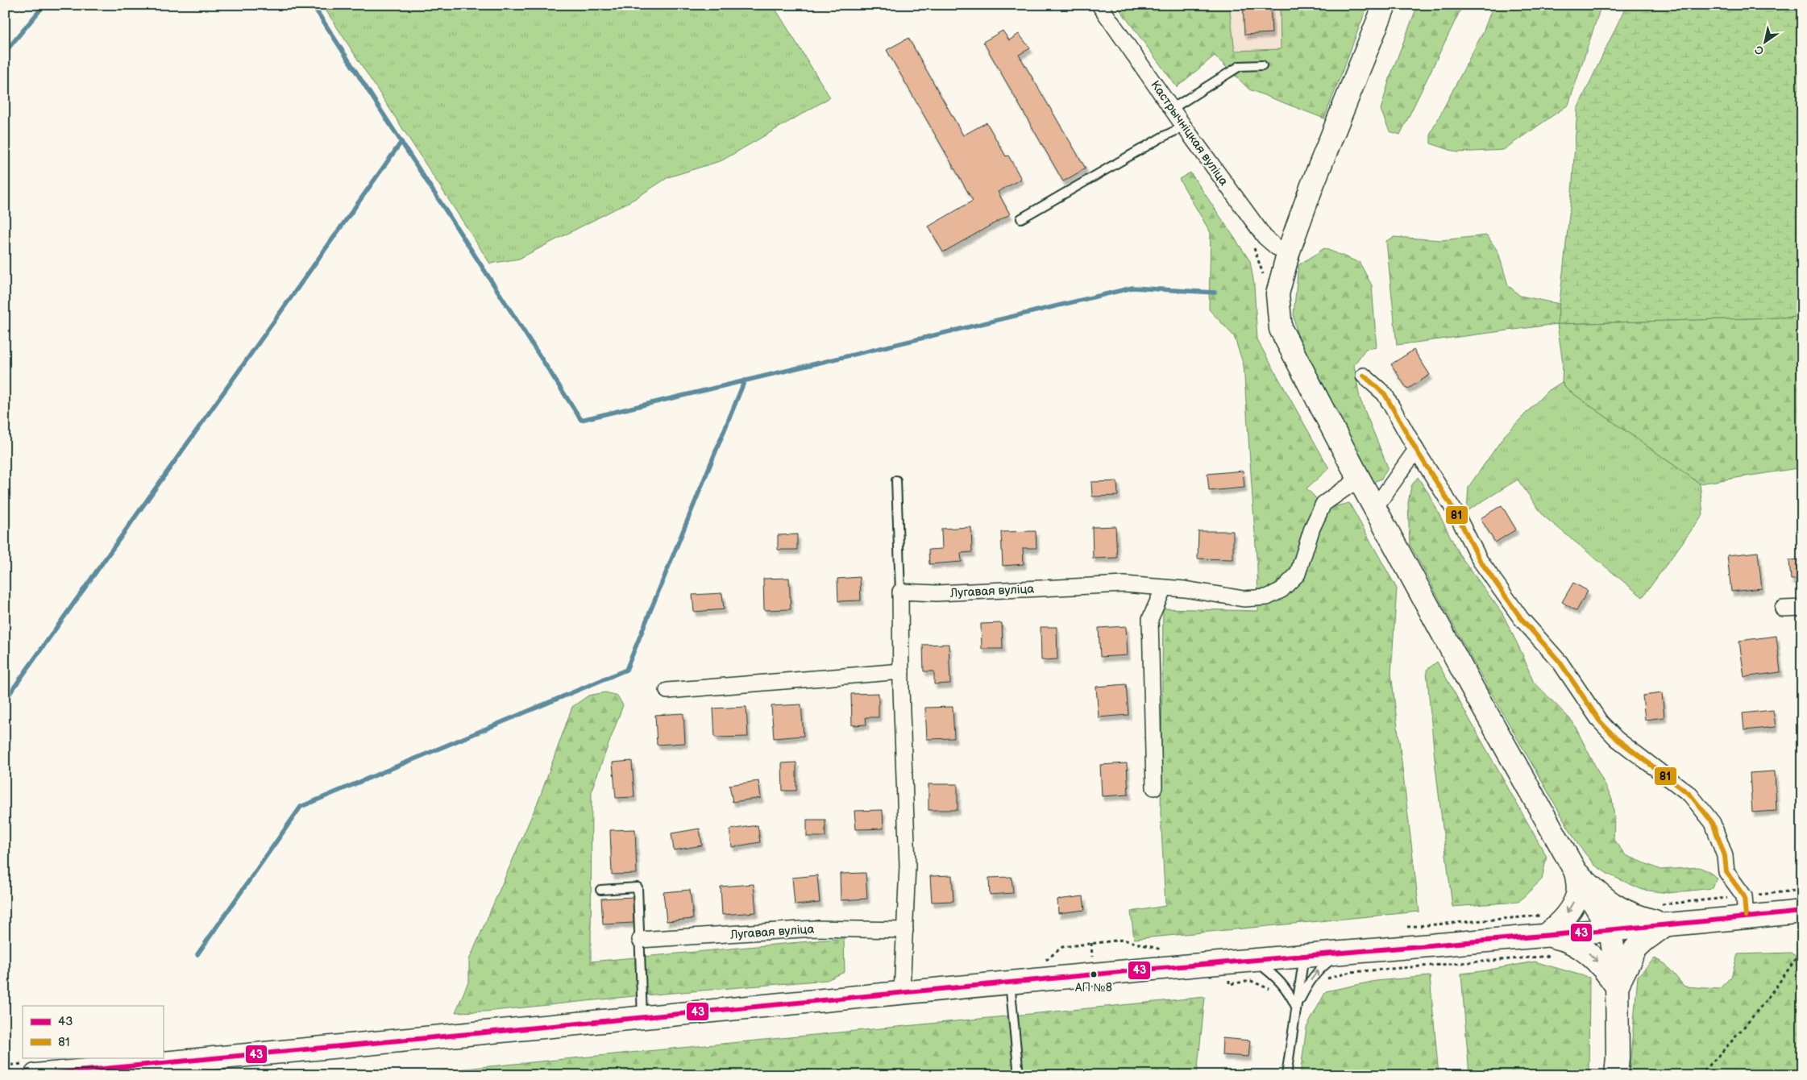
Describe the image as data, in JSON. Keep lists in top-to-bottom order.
{
  "streets": {
    "street": ["Кастрычніцкая вуліца", "Лугавая вуліца"]
  },
  "places": ["АП №8"],
  "lines": ["transit line 81", "transit line 43"],
  "legend": ["43", "81"],
  "north": "bottom left"
}
